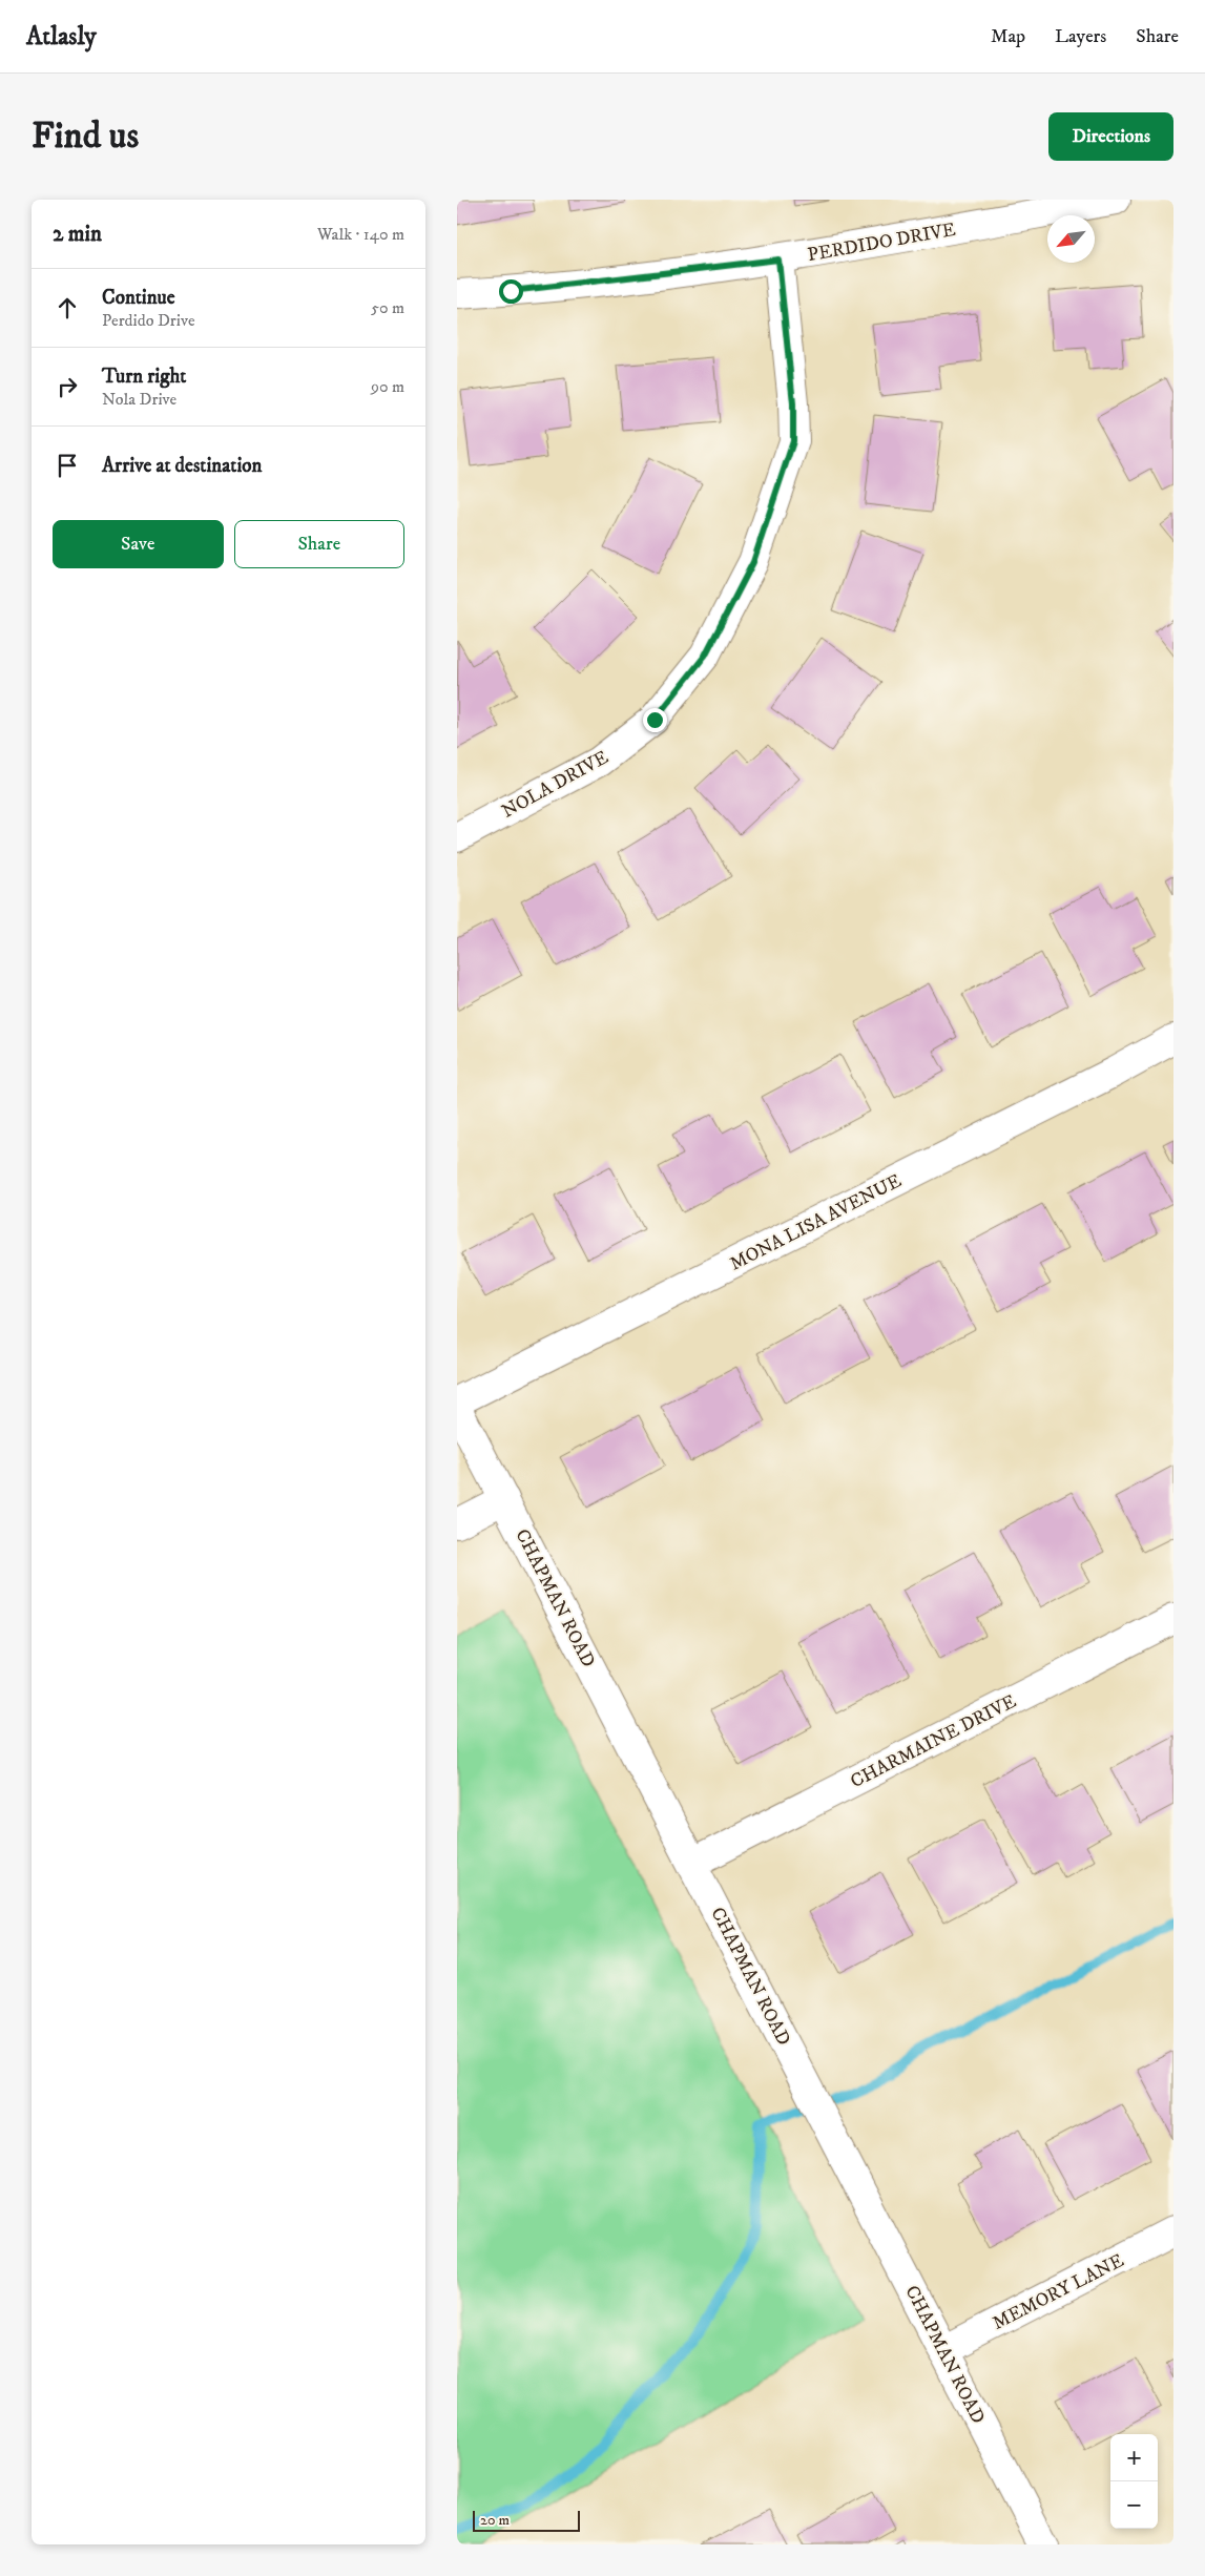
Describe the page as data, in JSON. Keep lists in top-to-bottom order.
{
  "streets": {
    "street": [
      "PERDIDO DRIVE",
      "NOLA DRIVE",
      "MONA LISA AVENUE",
      "CHAPMAN ROAD",
      "CHARMAINE DRIVE",
      "MEMORY LANE"
    ]
  },
  "crossings": [
    ["PERDIDO DRIVE", "NOLA DRIVE"],
    ["CHAPMAN ROAD", "CHARMAINE DRIVE"],
    ["CHAPMAN ROAD", "MEMORY LANE"]
  ],
  "scale_bar": "20 m",
  "north": "bottom left",
  "page": {
    "header": "Atlasly",
    "nav": ["Map", "Layers", "Share"],
    "buttons": [
      "Directions",
      ["Save", "Share"]
    ],
    "title": "Find us",
    "heading": ["2 min", "Walk · 140 m"],
    "list": [
      ["Continue", "Perdido Drive", "50 m"],
      ["Turn right", "Nola Drive", "90 m"],
      "Arrive at destination"
    ],
    "map_buttons": ["+", "−"],
    "scale": "20 m"
  }
}
